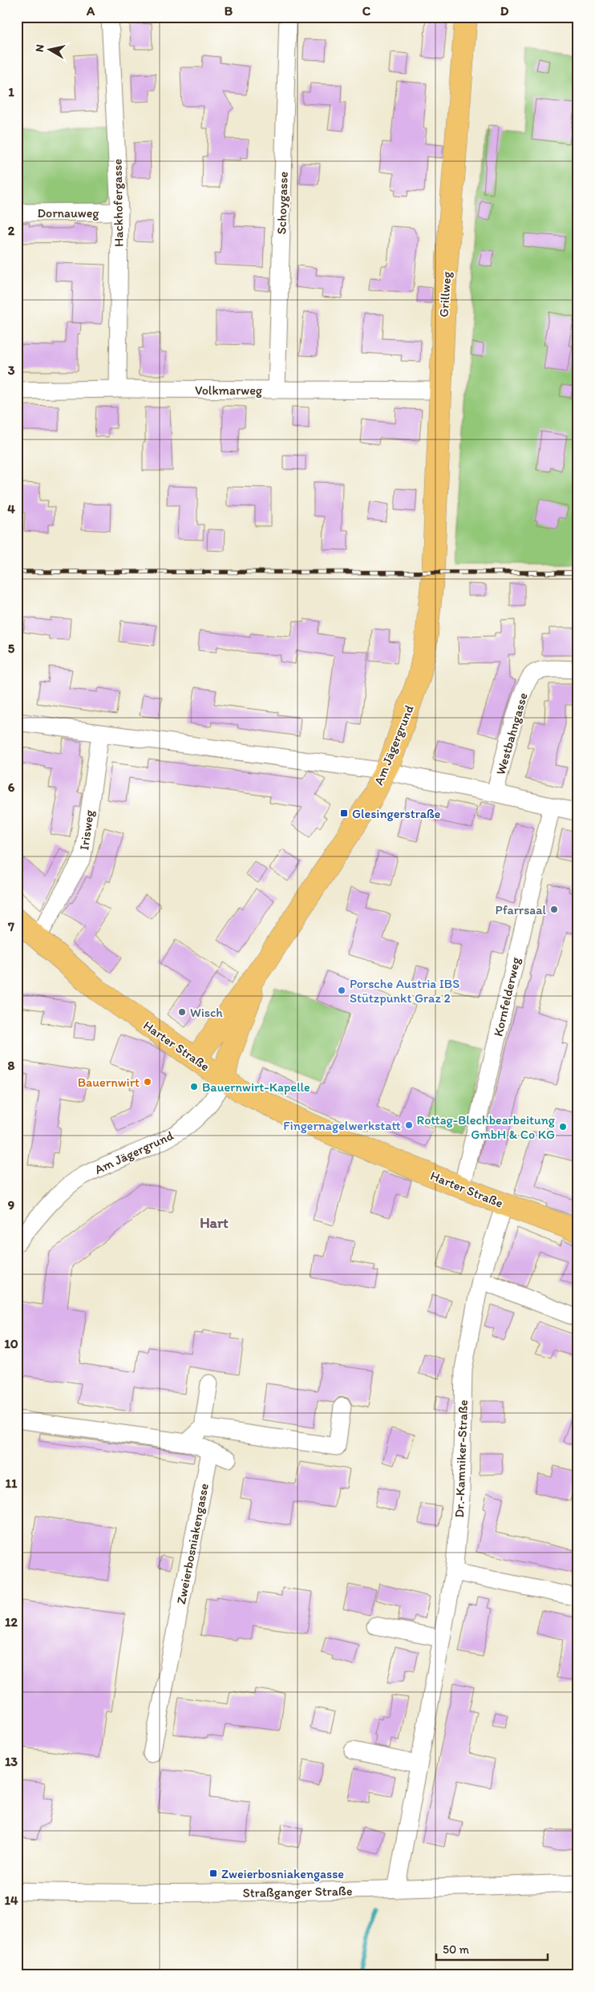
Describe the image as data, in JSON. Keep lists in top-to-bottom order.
{
  "streets": {
    "main road": ["Grillweg", "Am Jägergrund", "Harter Straße"],
    "street": [
      "Hackhofergasse",
      "Schoygasse",
      "Dornauweg",
      "Volkmarweg",
      "Westbahngasse",
      "Irisweg",
      "Kornfelderweg",
      "Dr.-Kamniker-Straße",
      "Zweierbosniakengasse",
      "Straßganger Straße"
    ]
  },
  "crossings": [
    ["Hackhofergasse", "Dornauweg"],
    ["Hackhofergasse", "Volkmarweg"],
    ["Schoygasse", "Volkmarweg"],
    ["Grillweg", "Volkmarweg"],
    ["Grillweg", "Am Jägergrund"],
    ["Am Jägergrund", "Harter Straße"],
    ["Irisweg", "Harter Straße"],
    ["Kornfelderweg", "Harter Straße"],
    ["Harter Straße", "Dr.-Kamniker-Straße"],
    ["Dr.-Kamniker-Straße", "Straßganger Straße"]
  ],
  "districts": ["Hart"],
  "places": {
    "transit": ["Glesingerstraße", "Zweierbosniakengasse"],
    "other": [
      "Pfarrsaal",
      "Porsche Austria IBS Stützpunkt Graz 2",
      "Wisch",
      "Bauernwirt",
      "Bauernwirt-Kapelle",
      "Fingernagelwerkstatt",
      "Rottag-Blechbearbeitung GmbH & Co KG"
    ]
  },
  "scale_bar": "50 m",
  "north": "left",
  "grid": {
    "columns": [
      "A",
      "B",
      "C",
      "D"
    ],
    "rows": [
      "1",
      "2",
      "3",
      "4",
      "5",
      "6",
      "7",
      "8",
      "9",
      "10",
      "11",
      "12",
      "13",
      "14"
    ]
  }
}
